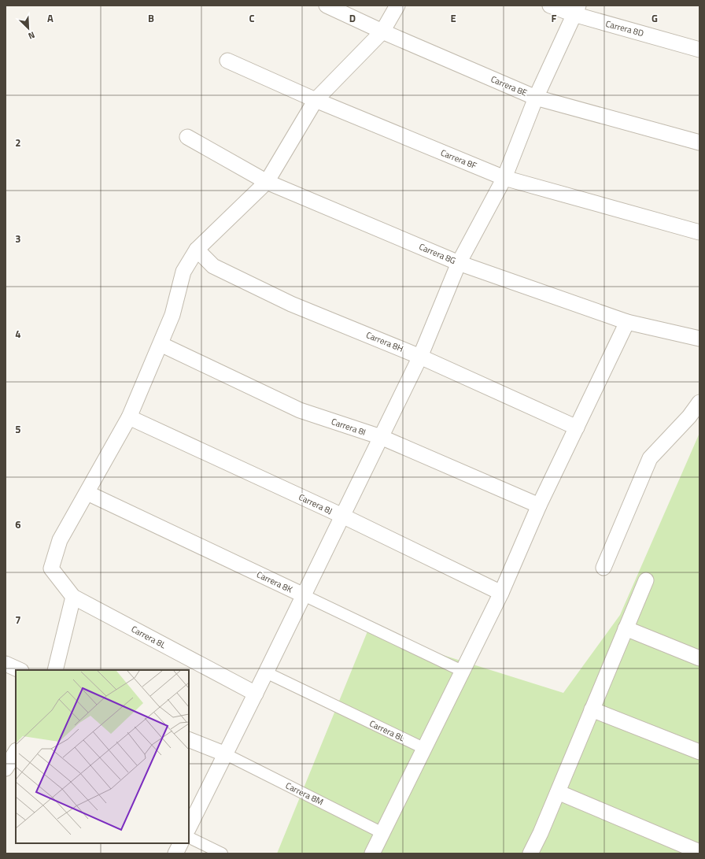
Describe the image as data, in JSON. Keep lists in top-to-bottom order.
{
  "streets": {
    "street": [
      "Carrera 8D",
      "Carrera 8E",
      "Carrera 8F",
      "Carrera 8G",
      "Carrera 8H",
      "Carrera 8I",
      "Carrera 8J",
      "Carrera 8K",
      "Carrera 8L",
      "Carrera 8M"
    ]
  },
  "crossings": [
    ["Carrera 8K", "Carrera 8L"]
  ],
  "north": "bottom right",
  "grid": {
    "columns": [
      "A",
      "B",
      "C",
      "D",
      "E",
      "F",
      "G"
    ],
    "rows": [
      "2",
      "3",
      "4",
      "5",
      "6",
      "7"
    ]
  }
}
